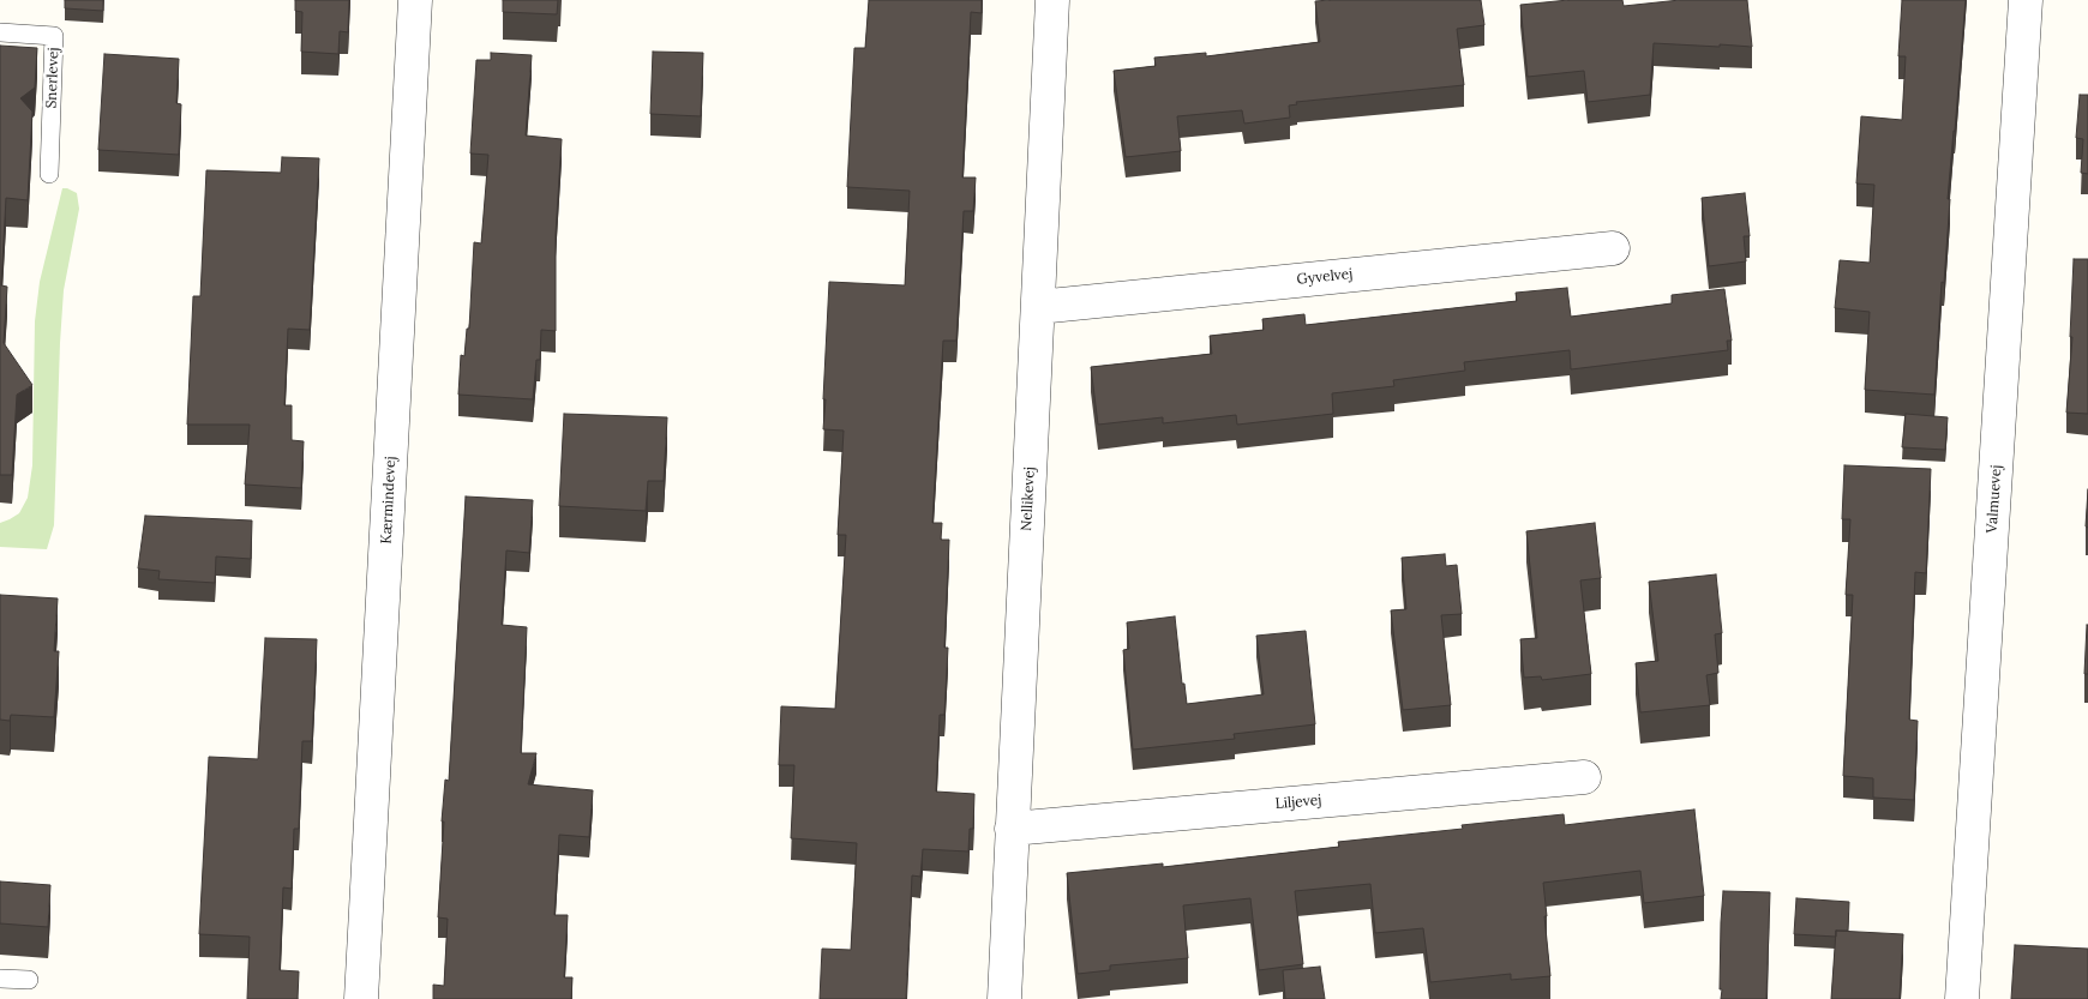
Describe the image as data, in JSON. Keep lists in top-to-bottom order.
{
  "streets": {
    "street": [
      "Gyvelvej",
      "Nellikevej",
      "Valmuevej",
      "Kærmindevej",
      "Liljevej"
    ],
    "lane": ["Snerlevej"]
  },
  "crossings": [
    ["Gyvelvej", "Nellikevej"],
    ["Nellikevej", "Liljevej"]
  ]
}
